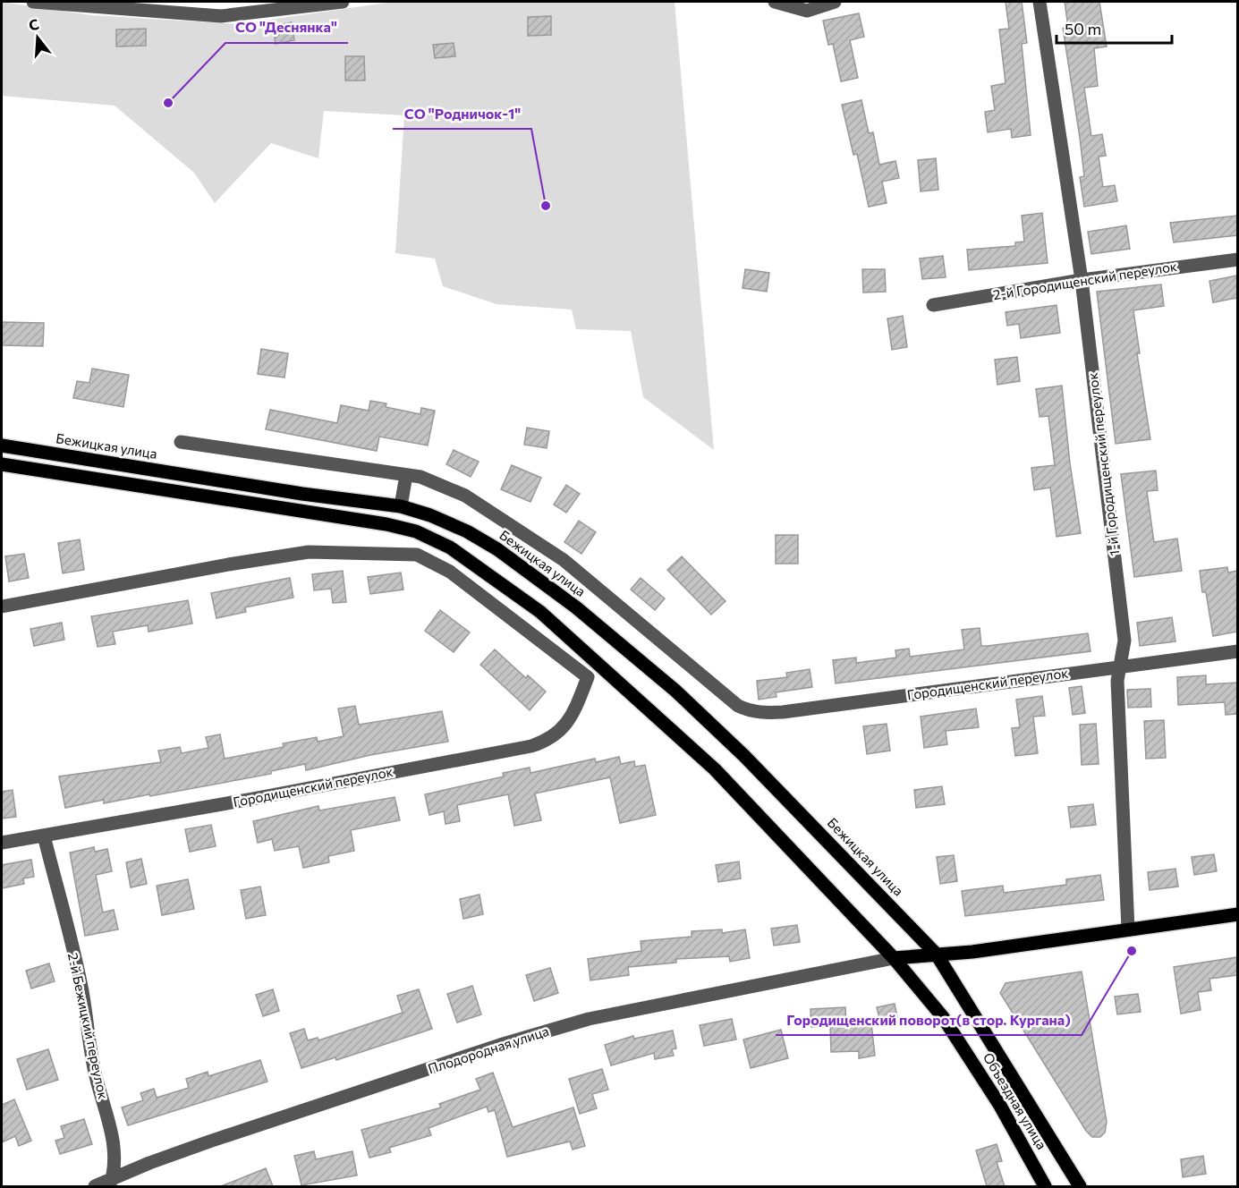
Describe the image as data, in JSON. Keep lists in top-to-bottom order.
{
  "streets": {
    "main road": ["Бежицкая улица", "Объездная улица"],
    "street": [
      "2-й Городищенский переулок",
      "1-й Городищенский переулок",
      "Городищенский переулок",
      "2-й Бежицкий переулок",
      "Плодородная улица"
    ]
  },
  "crossings": [
    ["2-й Городищенский переулок", "1-й Городищенский переулок"],
    ["Бежицкая улица", "Объездная улица"],
    ["1-й Городищенский переулок", "Городищенский переулок"],
    ["Городищенский переулок", "2-й Бежицкий переулок"],
    ["2-й Бежицкий переулок", "Плодородная улица"],
    ["Плодородная улица", "Объездная улица"]
  ],
  "places": ["СО \"Деснянка\"", "СО \"Родничок-1\"", "Городищенский поворот(в стор. Кургана)"],
  "scale_bar": "50 m",
  "north": "top"
}
